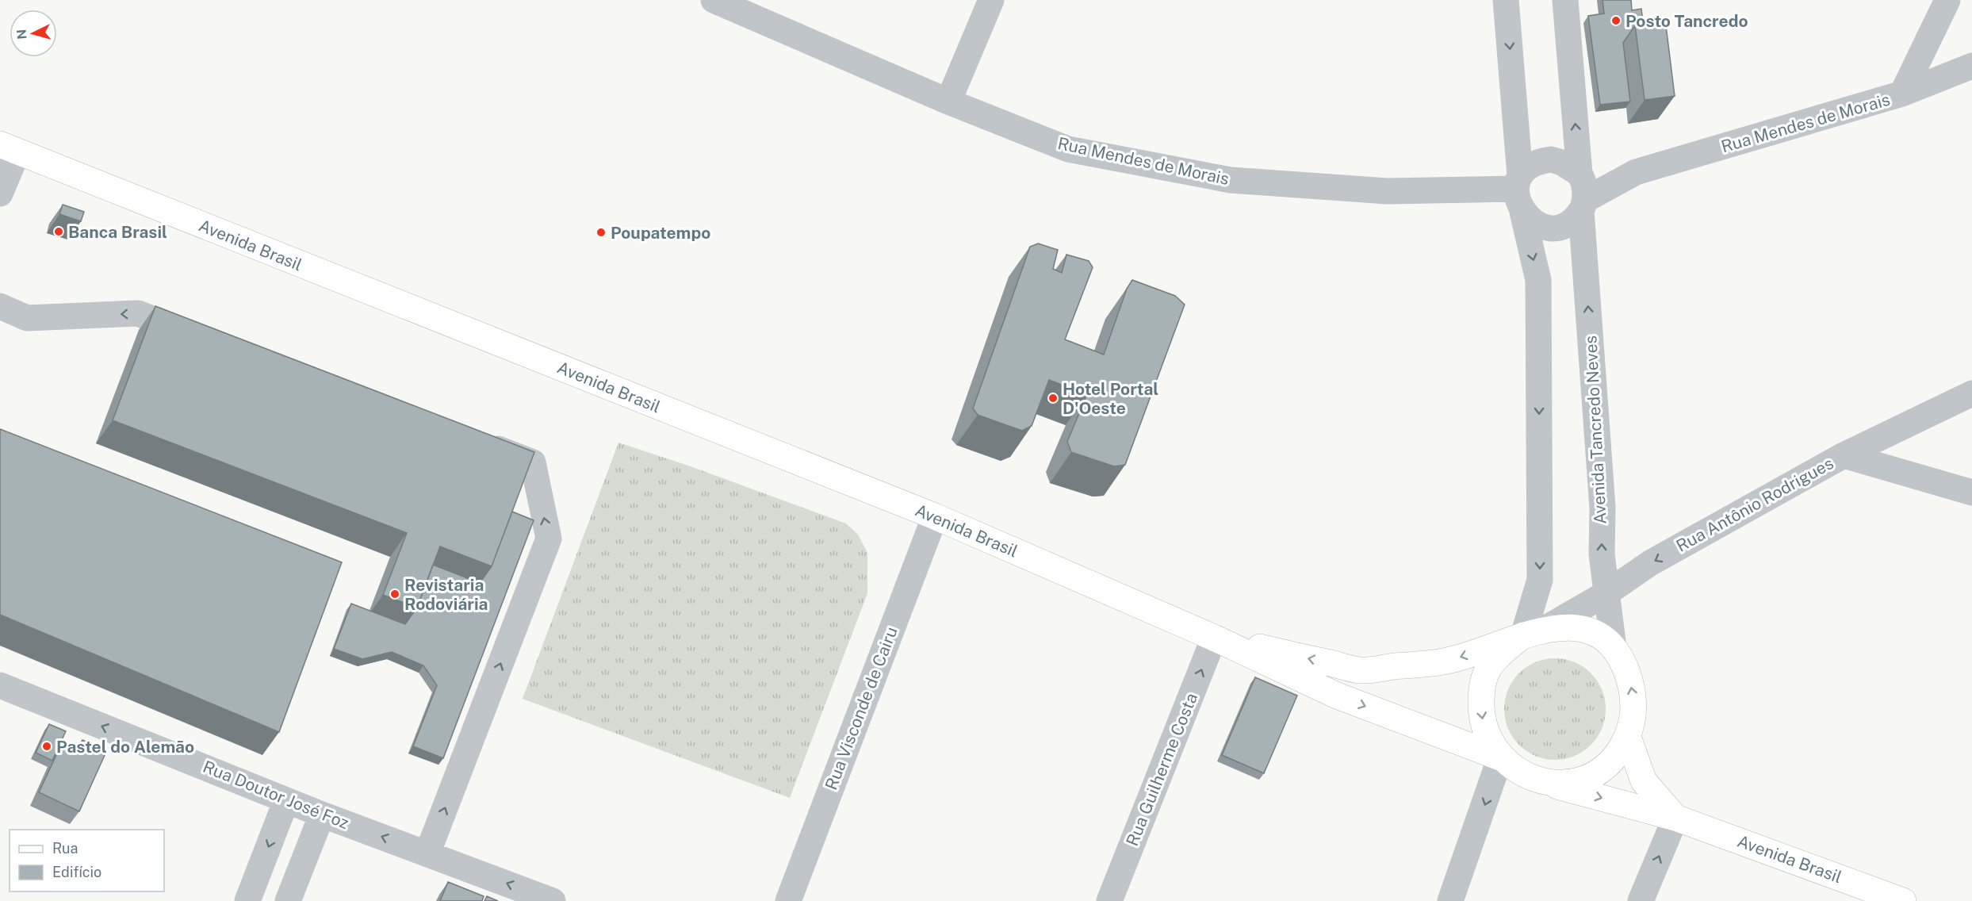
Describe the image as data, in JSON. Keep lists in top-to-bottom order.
{
  "streets": {
    "main road": ["Avenida Brasil"],
    "street": [
      "Rua Mendes de Morais",
      "Avenida Tancredo Neves",
      "Rua Antônio Rodrigues",
      "Rua Visconde de Cairu",
      "Rua Guilherme Costa",
      "Rua Doutor José Foz"
    ]
  },
  "crossings": [
    ["Rua Mendes de Morais", "Avenida Tancredo Neves"],
    ["Avenida Brasil", "Avenida Tancredo Neves"],
    ["Avenida Brasil", "Rua Antônio Rodrigues"],
    ["Avenida Brasil", "Rua Visconde de Cairu"],
    ["Avenida Brasil", "Rua Guilherme Costa"],
    ["Avenida Tancredo Neves", "Rua Antônio Rodrigues"]
  ],
  "one_way": ["Rua Antônio Rodrigues", "Rua Guilherme Costa", "Rua Doutor José Foz"],
  "places": [
    "Posto Tancredo",
    "Banca Brasil",
    "Poupatempo",
    "Hotel Portal D'Oeste",
    "Revistaria Rodoviária",
    "Pastel do Alemão"
  ],
  "legend": ["Rua", "Edifício"],
  "north": "left"
}
